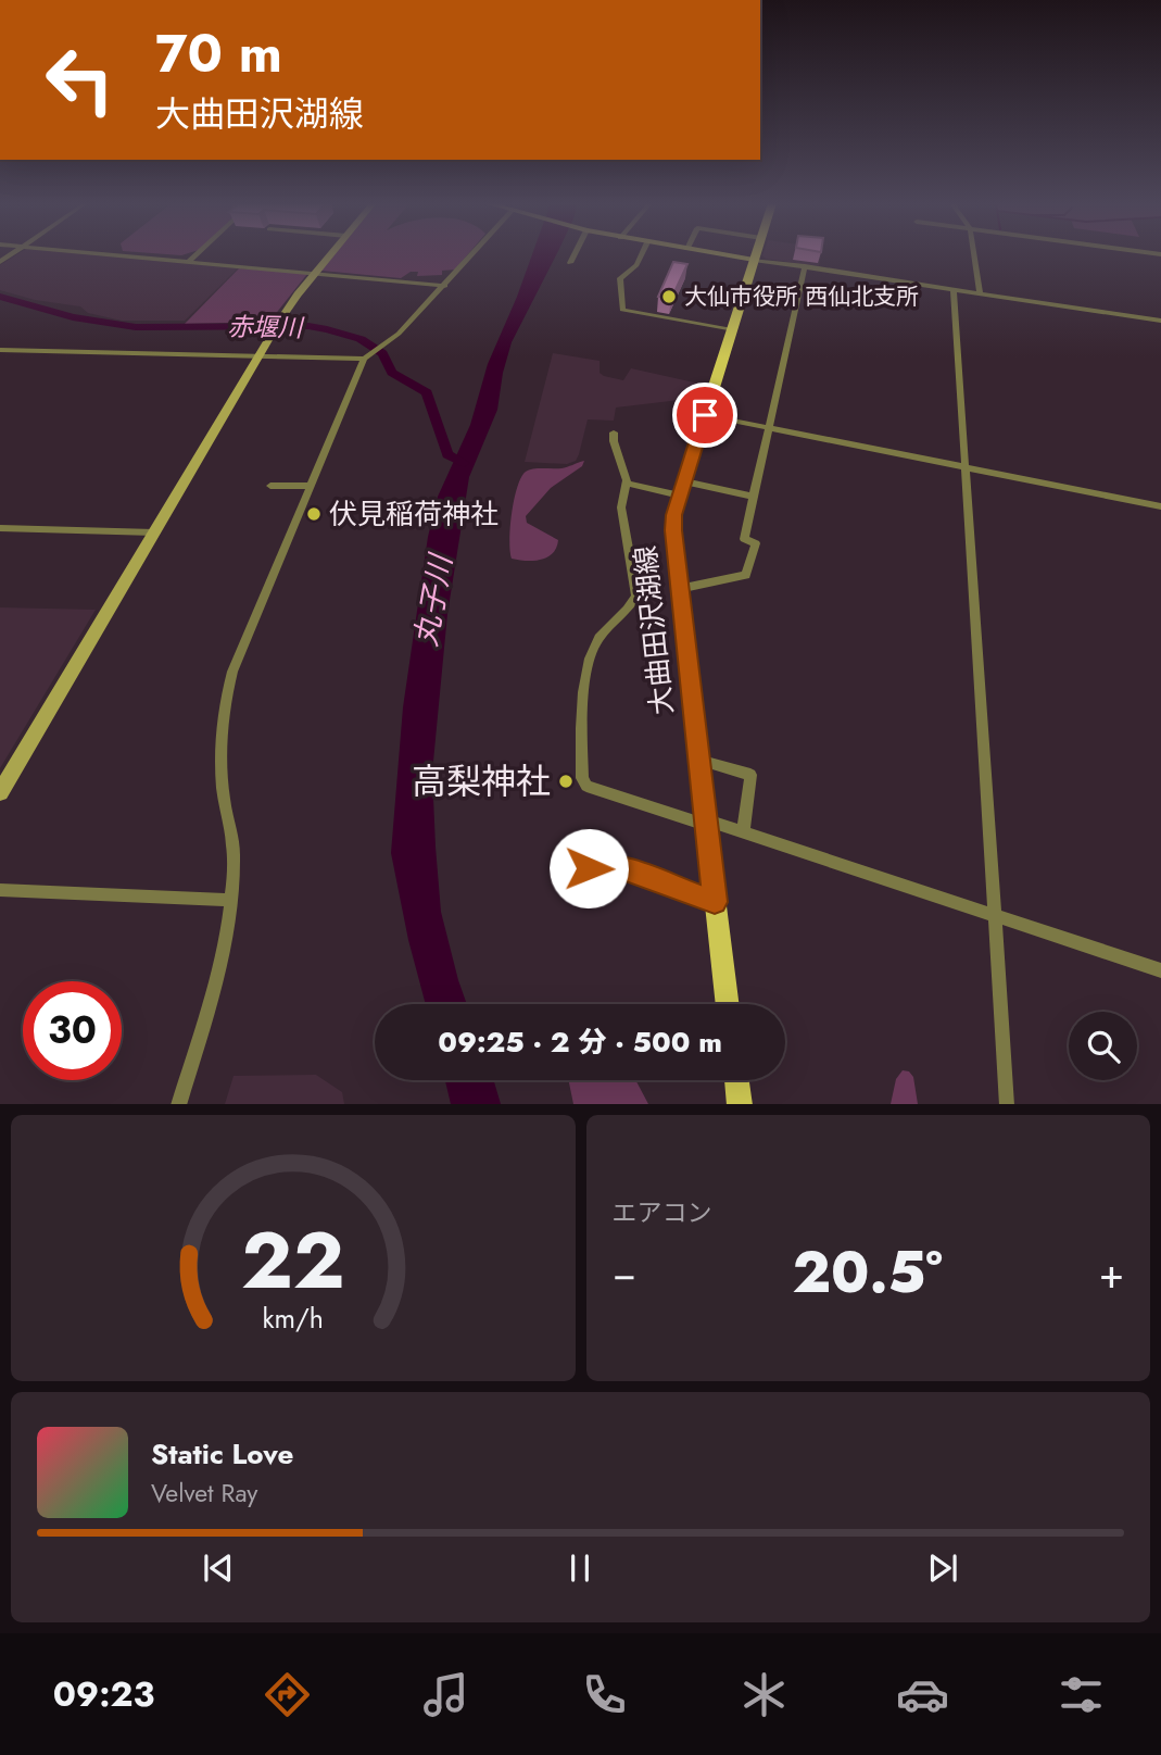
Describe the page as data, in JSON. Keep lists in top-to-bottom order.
{
  "streets": {
    "main road": ["大曲田沢湖線"]
  },
  "water": ["赤堰川", "丸子川"],
  "places": ["大仙市役所 西仙北支所", "伏見稲荷神社", "高梨神社"],
  "page": {
    "turn": ["70 m", "大曲田沢湖線"],
    "limit": "30",
    "trip": "09:25 · 2 分 · 500 m",
    "tile": "エアコン",
    "heat": ["−", "20.5°", "+"],
    "song": ["Static Love", "Velvet Ray"],
    "tabs": "09:23",
    "gauge": ["22", "km/h"]
  }
}
